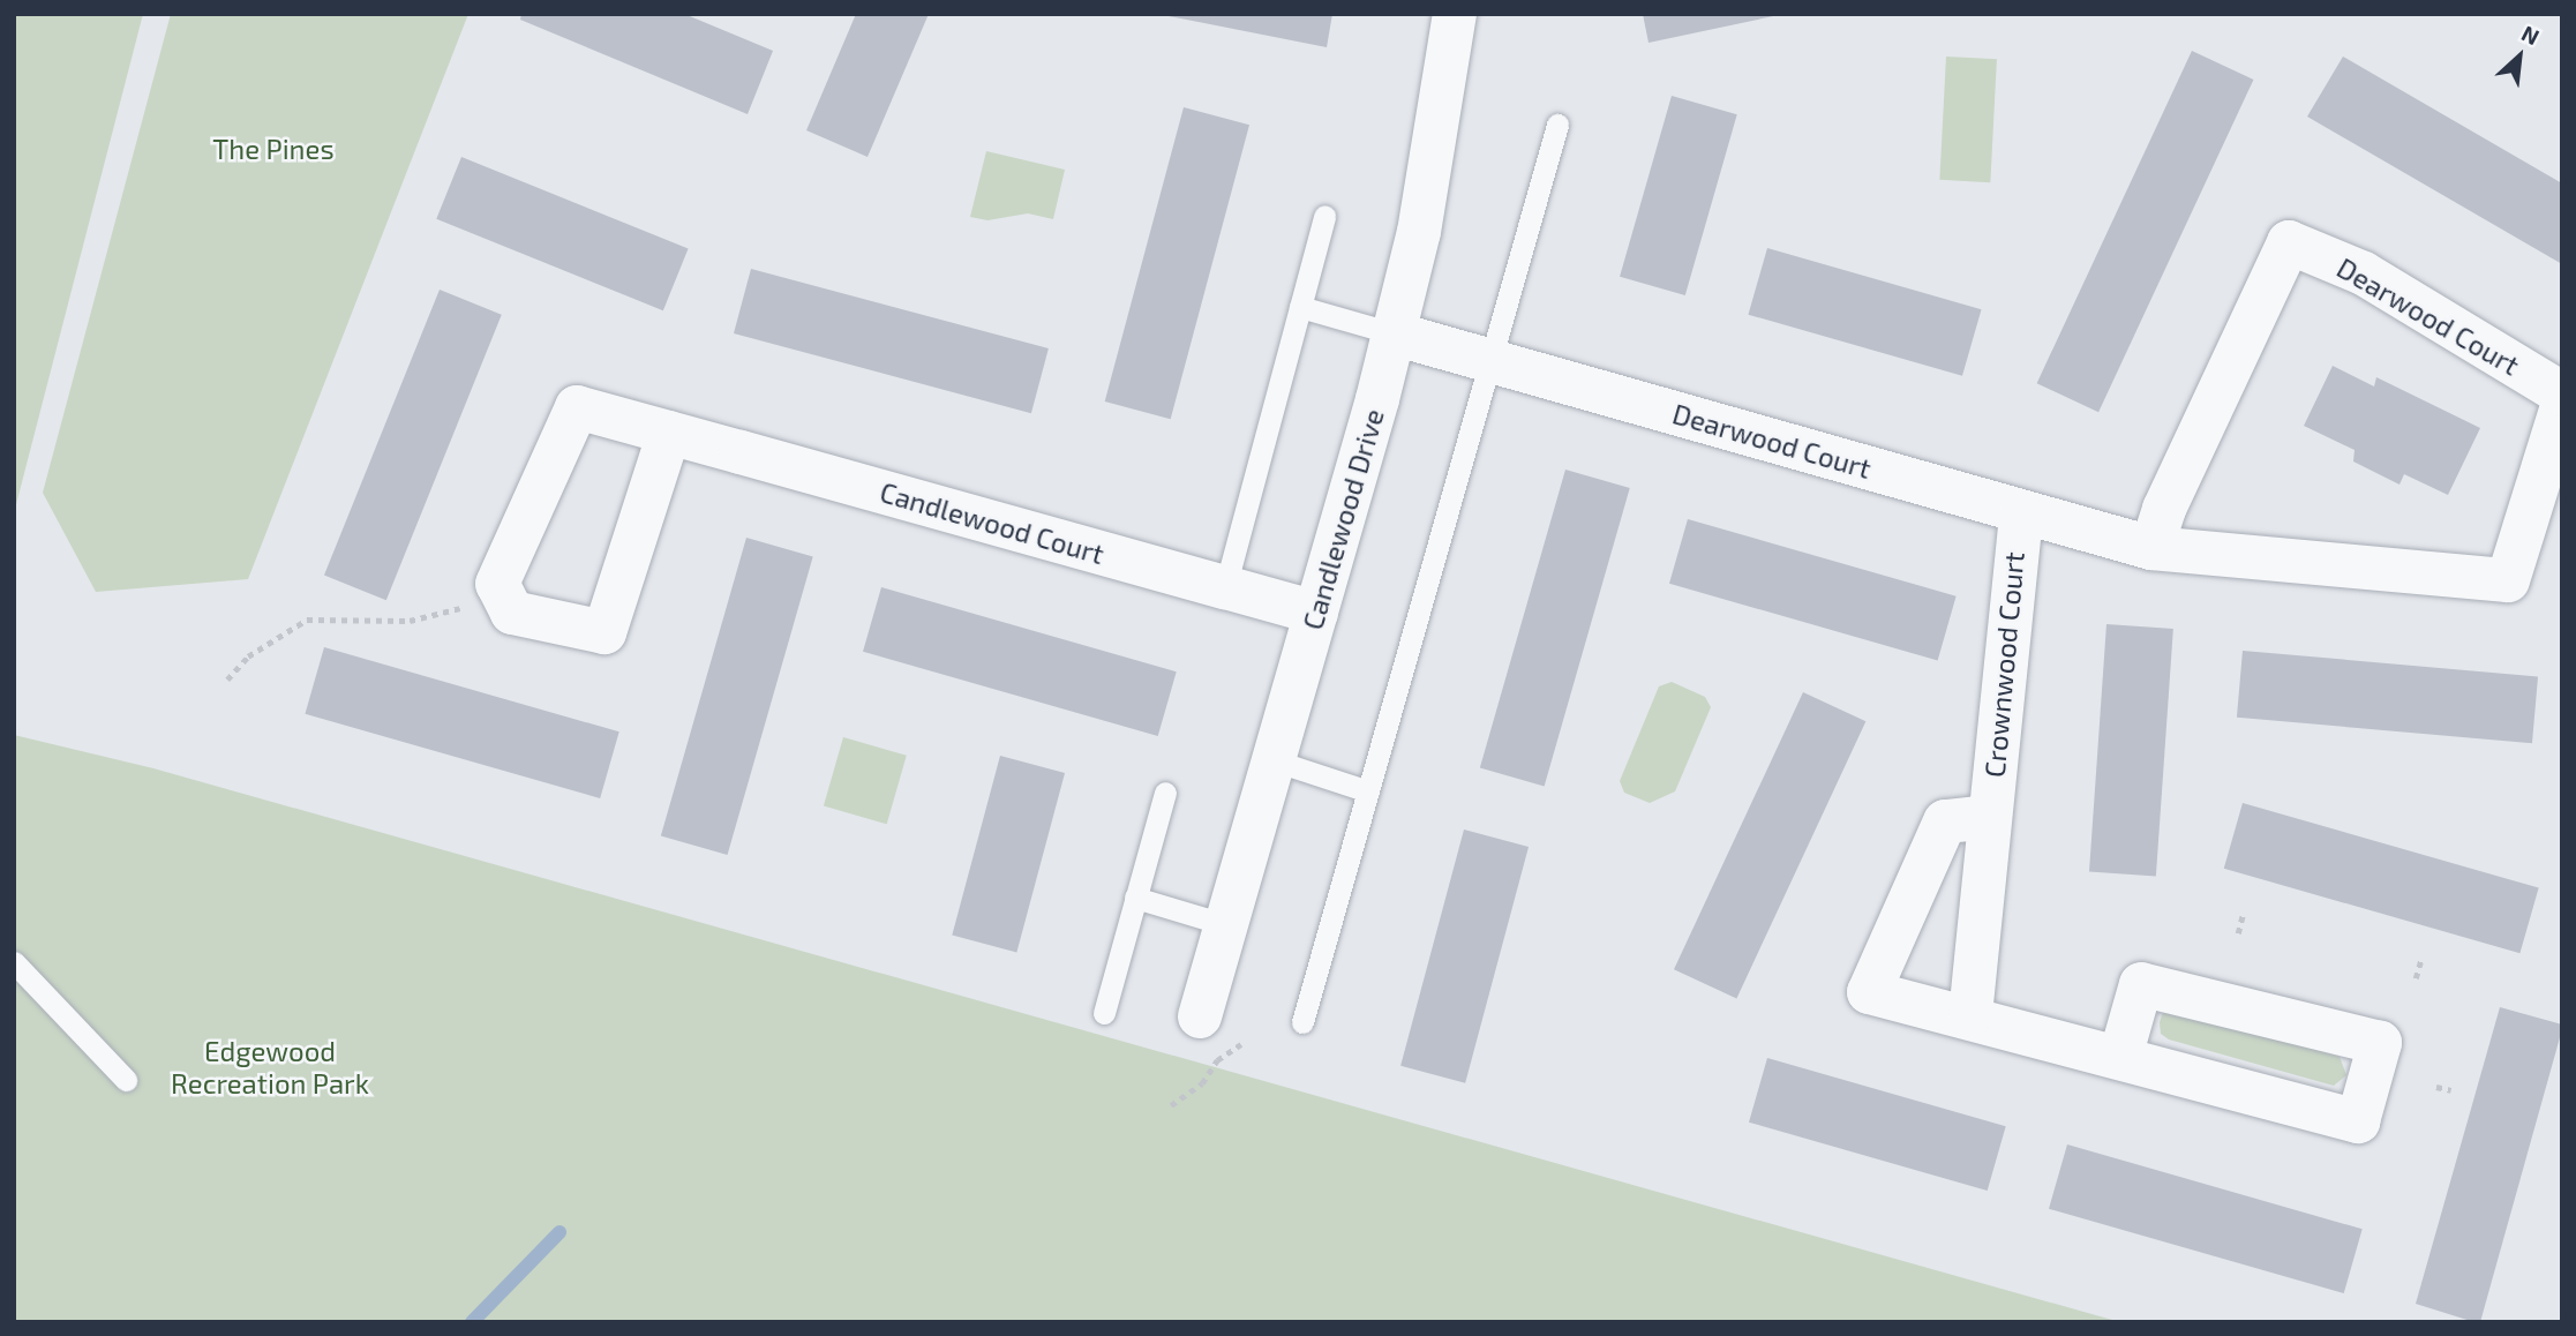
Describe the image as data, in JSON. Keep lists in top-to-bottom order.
{
  "streets": {
    "street": [
      "Dearwood Court",
      "Candlewood Drive",
      "Candlewood Court",
      "Crownwood Court"
    ]
  },
  "crossings": [
    ["Dearwood Court", "Candlewood Drive"],
    ["Dearwood Court", "Crownwood Court"],
    ["Candlewood Drive", "Candlewood Court"]
  ],
  "parks": ["The Pines", "Edgewood Recreation Park"],
  "north": "top right"
}
